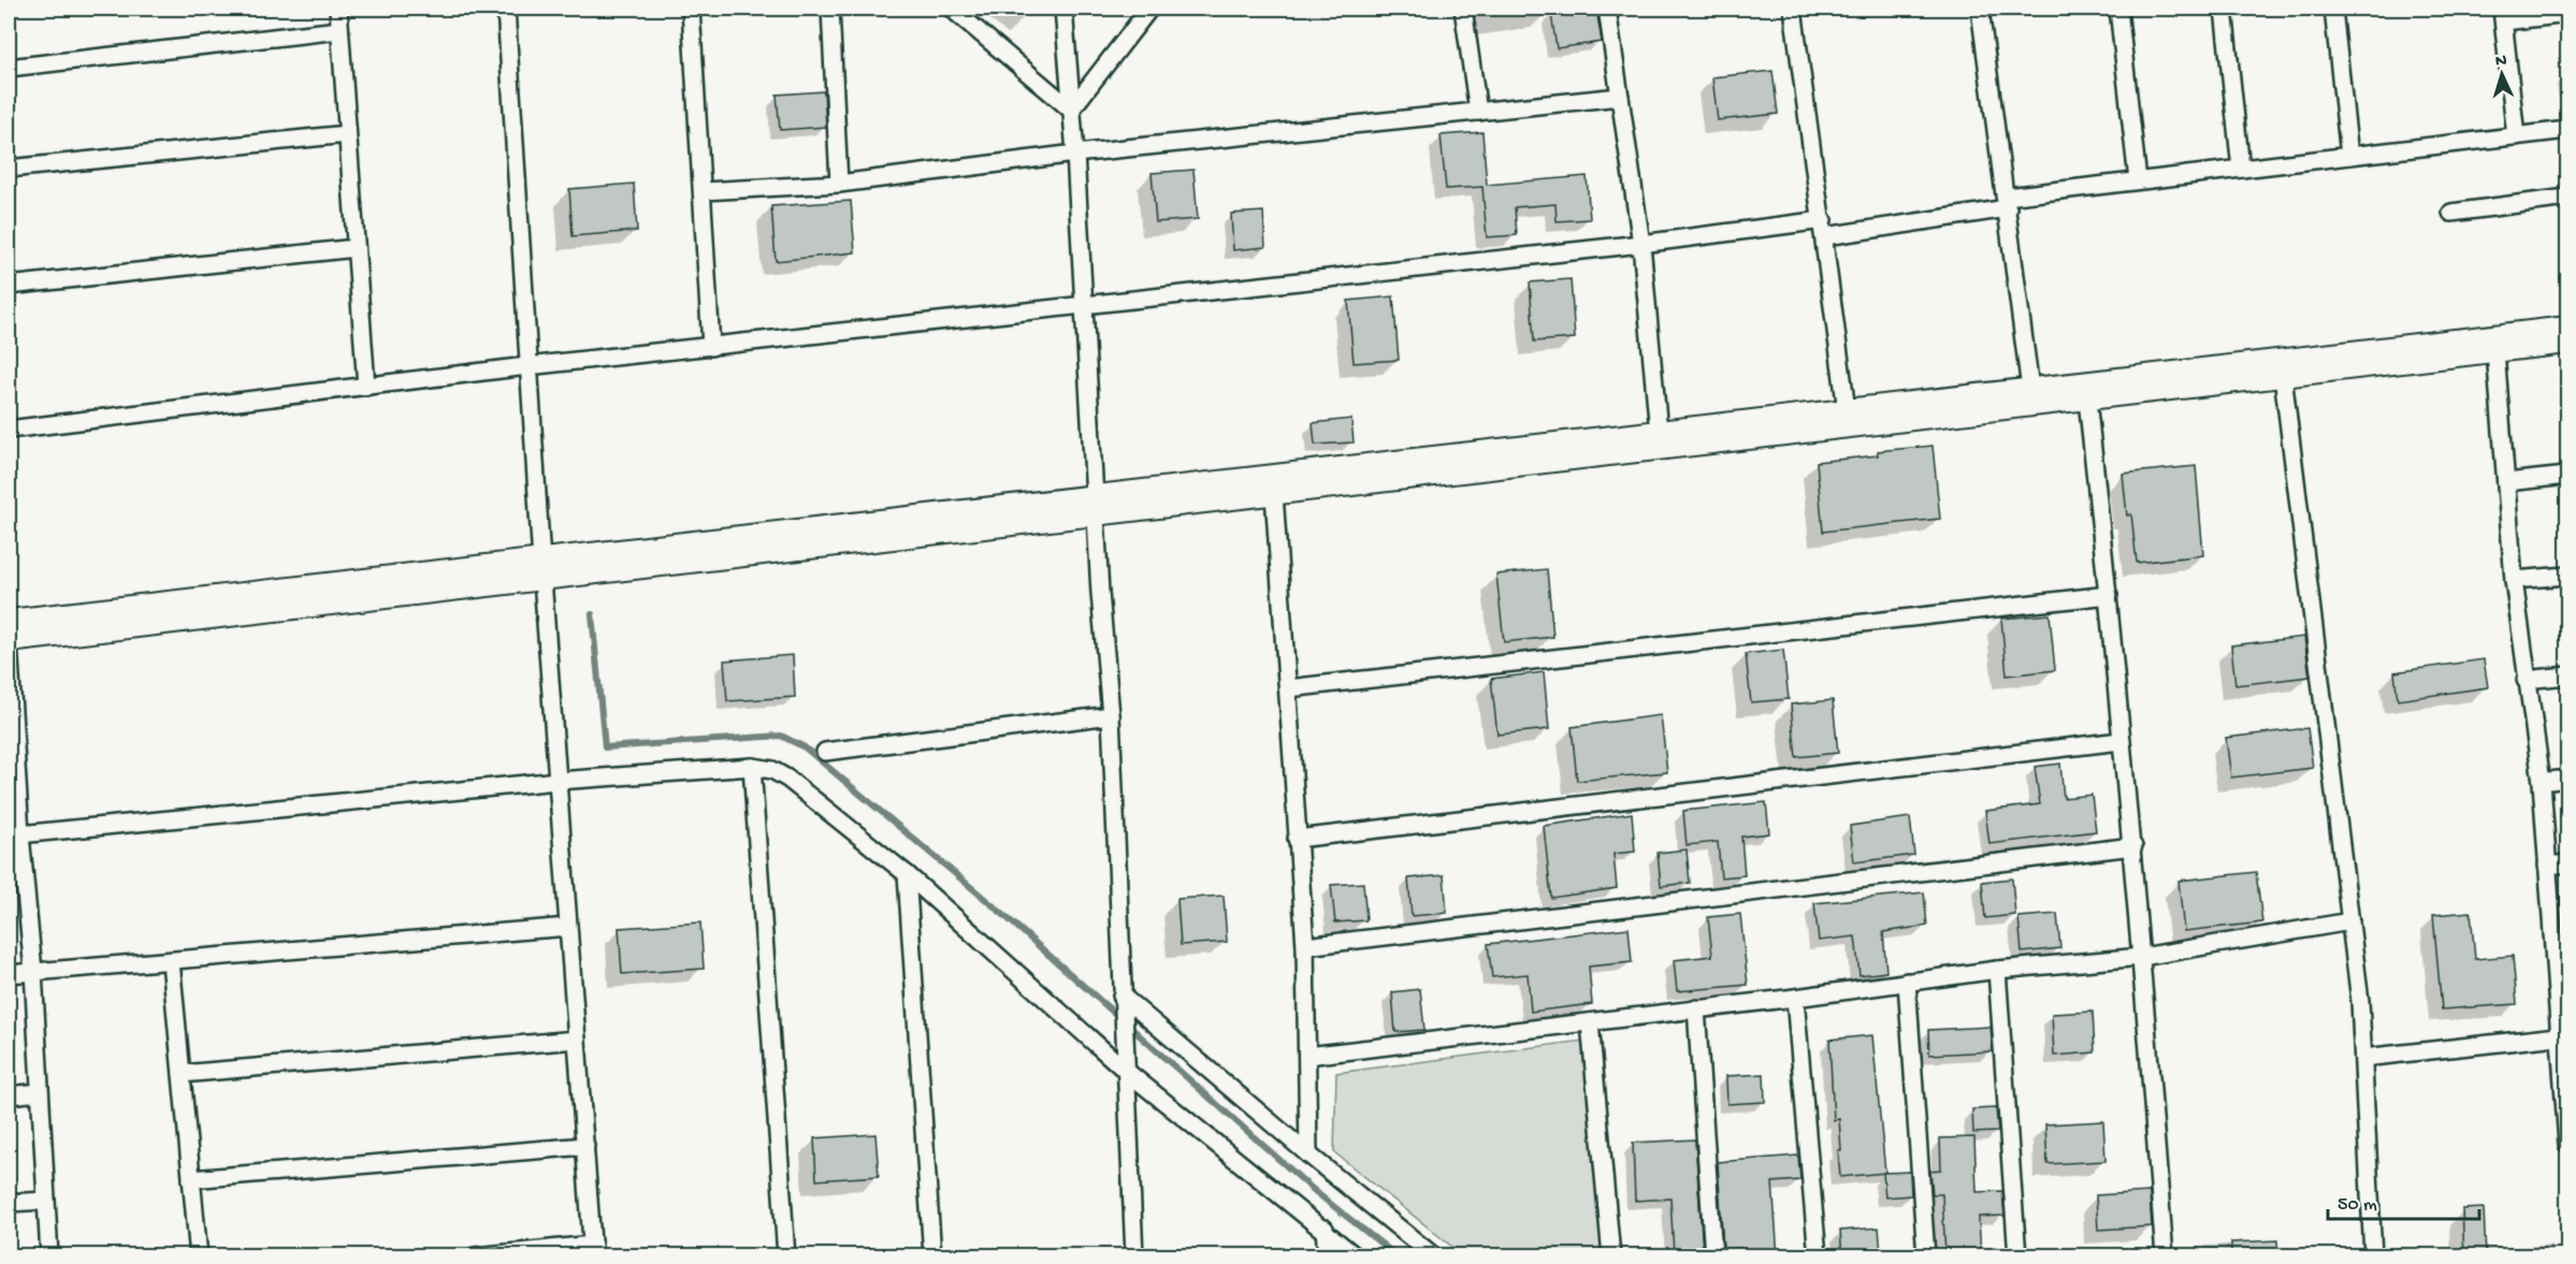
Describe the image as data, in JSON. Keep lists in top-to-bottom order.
{
  "scale_bar": "50 m",
  "north": "top"
}
